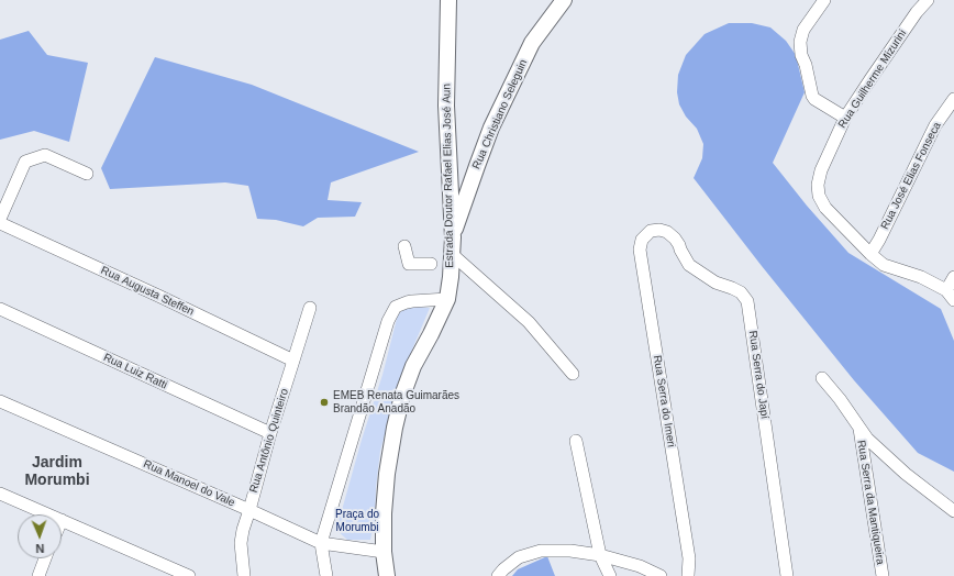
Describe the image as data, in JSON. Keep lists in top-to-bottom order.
{
  "streets": {
    "main road": ["Rua Christiano Seleguin", "Estrada Doutor Rafael Elias José Aun"],
    "street": [
      "Rua Guilherme Mizurini",
      "Rua José Elias Fonseca",
      "Rua Augusta Steffen",
      "Rua Luiz Ratti",
      "Rua Serra do Japí",
      "Rua Serra do Imeri",
      "Rua Antônio Quinteiro",
      "Rua Manoel do Vale",
      "Rua Serra da Mantiqueira"
    ]
  },
  "crossings": [
    ["Rua Guilherme Mizurini", "Rua José Elias Fonseca"],
    ["Rua Christiano Seleguin", "Estrada Doutor Rafael Elias José Aun"],
    ["Estrada Doutor Rafael Elias José Aun", "Rua Manoel do Vale"],
    ["Rua Augusta Steffen", "Rua Antônio Quinteiro"],
    ["Rua Luiz Ratti", "Rua Antônio Quinteiro"],
    ["Rua Serra do Japí", "Rua Serra do Imeri"],
    ["Rua Antônio Quinteiro", "Rua Manoel do Vale"]
  ],
  "districts": ["Jardim Morumbi"],
  "parks": ["Praça do Morumbi"],
  "places": ["EMEB Renata Guimarães Brandão Anadão"],
  "north": "bottom"
}
